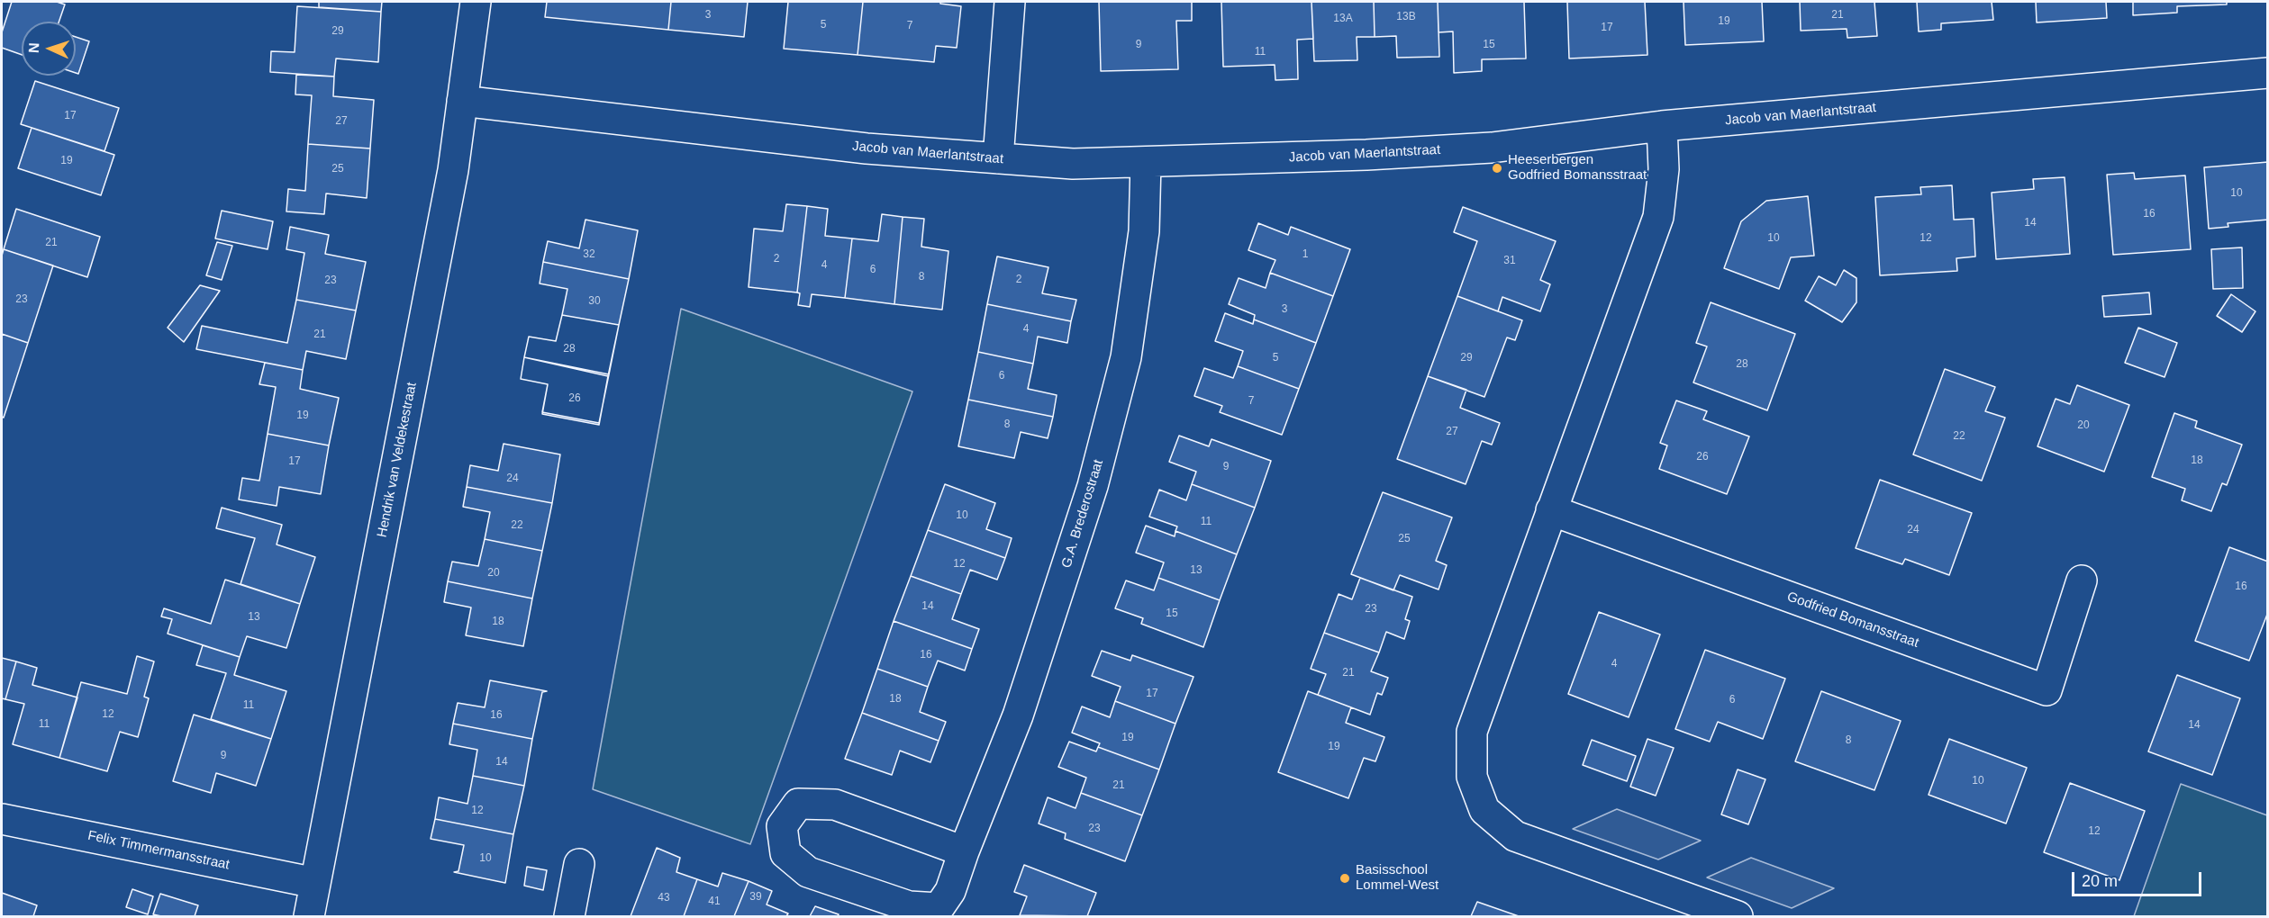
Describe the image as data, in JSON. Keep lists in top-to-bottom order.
{
  "streets": {
    "street": [
      "Jacob van Maerlantstraat",
      "Hendrik van Veldekestraat",
      "G.A. Brederostraat",
      "Godfried Bomansstraat",
      "Felix Timmermansstraat"
    ]
  },
  "crossings": [
    ["Jacob van Maerlantstraat", "Hendrik van Veldekestraat"],
    ["Jacob van Maerlantstraat", "G.A. Brederostraat"],
    ["Hendrik van Veldekestraat", "Felix Timmermansstraat"]
  ],
  "places": ["Heeserbergen Godfried Bomansstraat", "Basisschool Lommel-West"],
  "house_numbers": [
    "3",
    "21",
    "13B",
    "13A",
    "19",
    "5",
    "7",
    "17",
    "29",
    "9",
    "15",
    "11",
    "17",
    "27",
    "19",
    "25",
    "10",
    "16",
    "14",
    "10",
    "12",
    "21",
    "32",
    "1",
    "2",
    "31",
    "4",
    "6",
    "8",
    "2",
    "23",
    "23",
    "30",
    "3",
    "4",
    "21",
    "28",
    "5",
    "29",
    "28",
    "6",
    "26",
    "7",
    "19",
    "8",
    "20",
    "27",
    "22",
    "26",
    "18",
    "17",
    "9",
    "24",
    "10",
    "11",
    "22",
    "24",
    "25",
    "12",
    "13",
    "20",
    "16",
    "14",
    "23",
    "15",
    "13",
    "18",
    "16",
    "4",
    "21",
    "17",
    "18",
    "6",
    "11",
    "12",
    "16",
    "11",
    "14",
    "19",
    "8",
    "19",
    "9",
    "14",
    "10",
    "21",
    "12",
    "23",
    "12",
    "10",
    "39",
    "43",
    "41"
  ],
  "scale_bar": "20 m",
  "north": "left"
}
